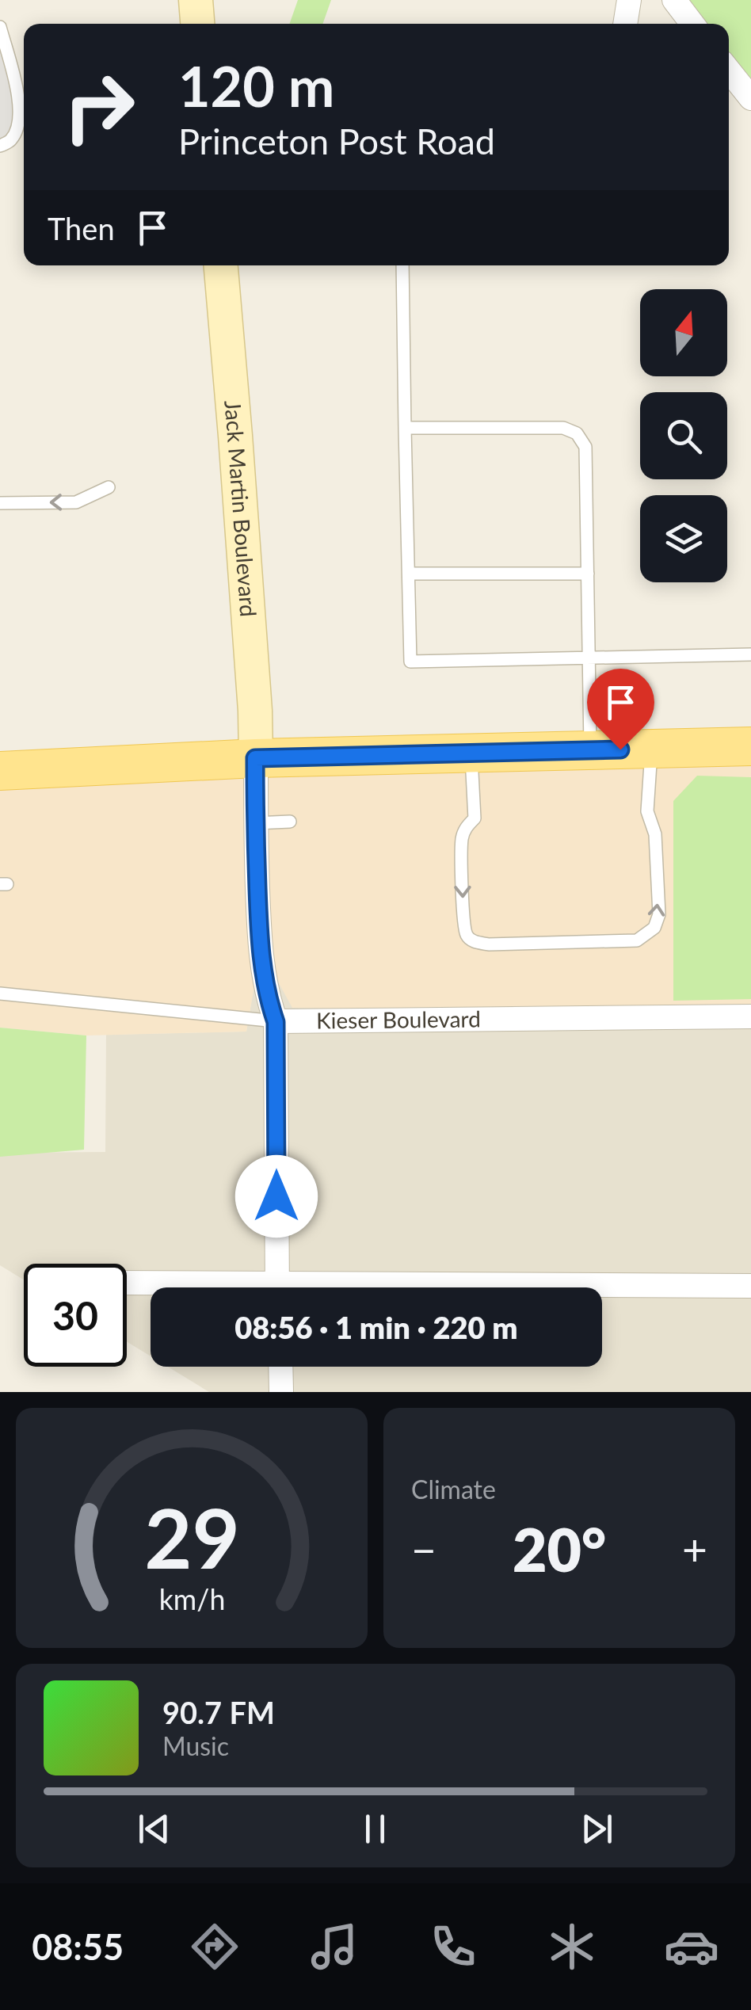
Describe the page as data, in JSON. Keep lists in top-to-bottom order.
{
  "streets": {
    "street": ["Jack Martin Boulevard", "Kieser Boulevard"]
  },
  "north": "top",
  "page": {
    "turn": ["120 m", "Princeton Post Road"],
    "then": "Then",
    "limit": "30",
    "trip": "08:56 · 1 min · 220 m",
    "tile": "Climate",
    "heat": ["−", "20°", "+"],
    "song": ["90.7 FM", "Music"],
    "tabs": "08:55",
    "gauge": ["29", "km/h"]
  }
}
